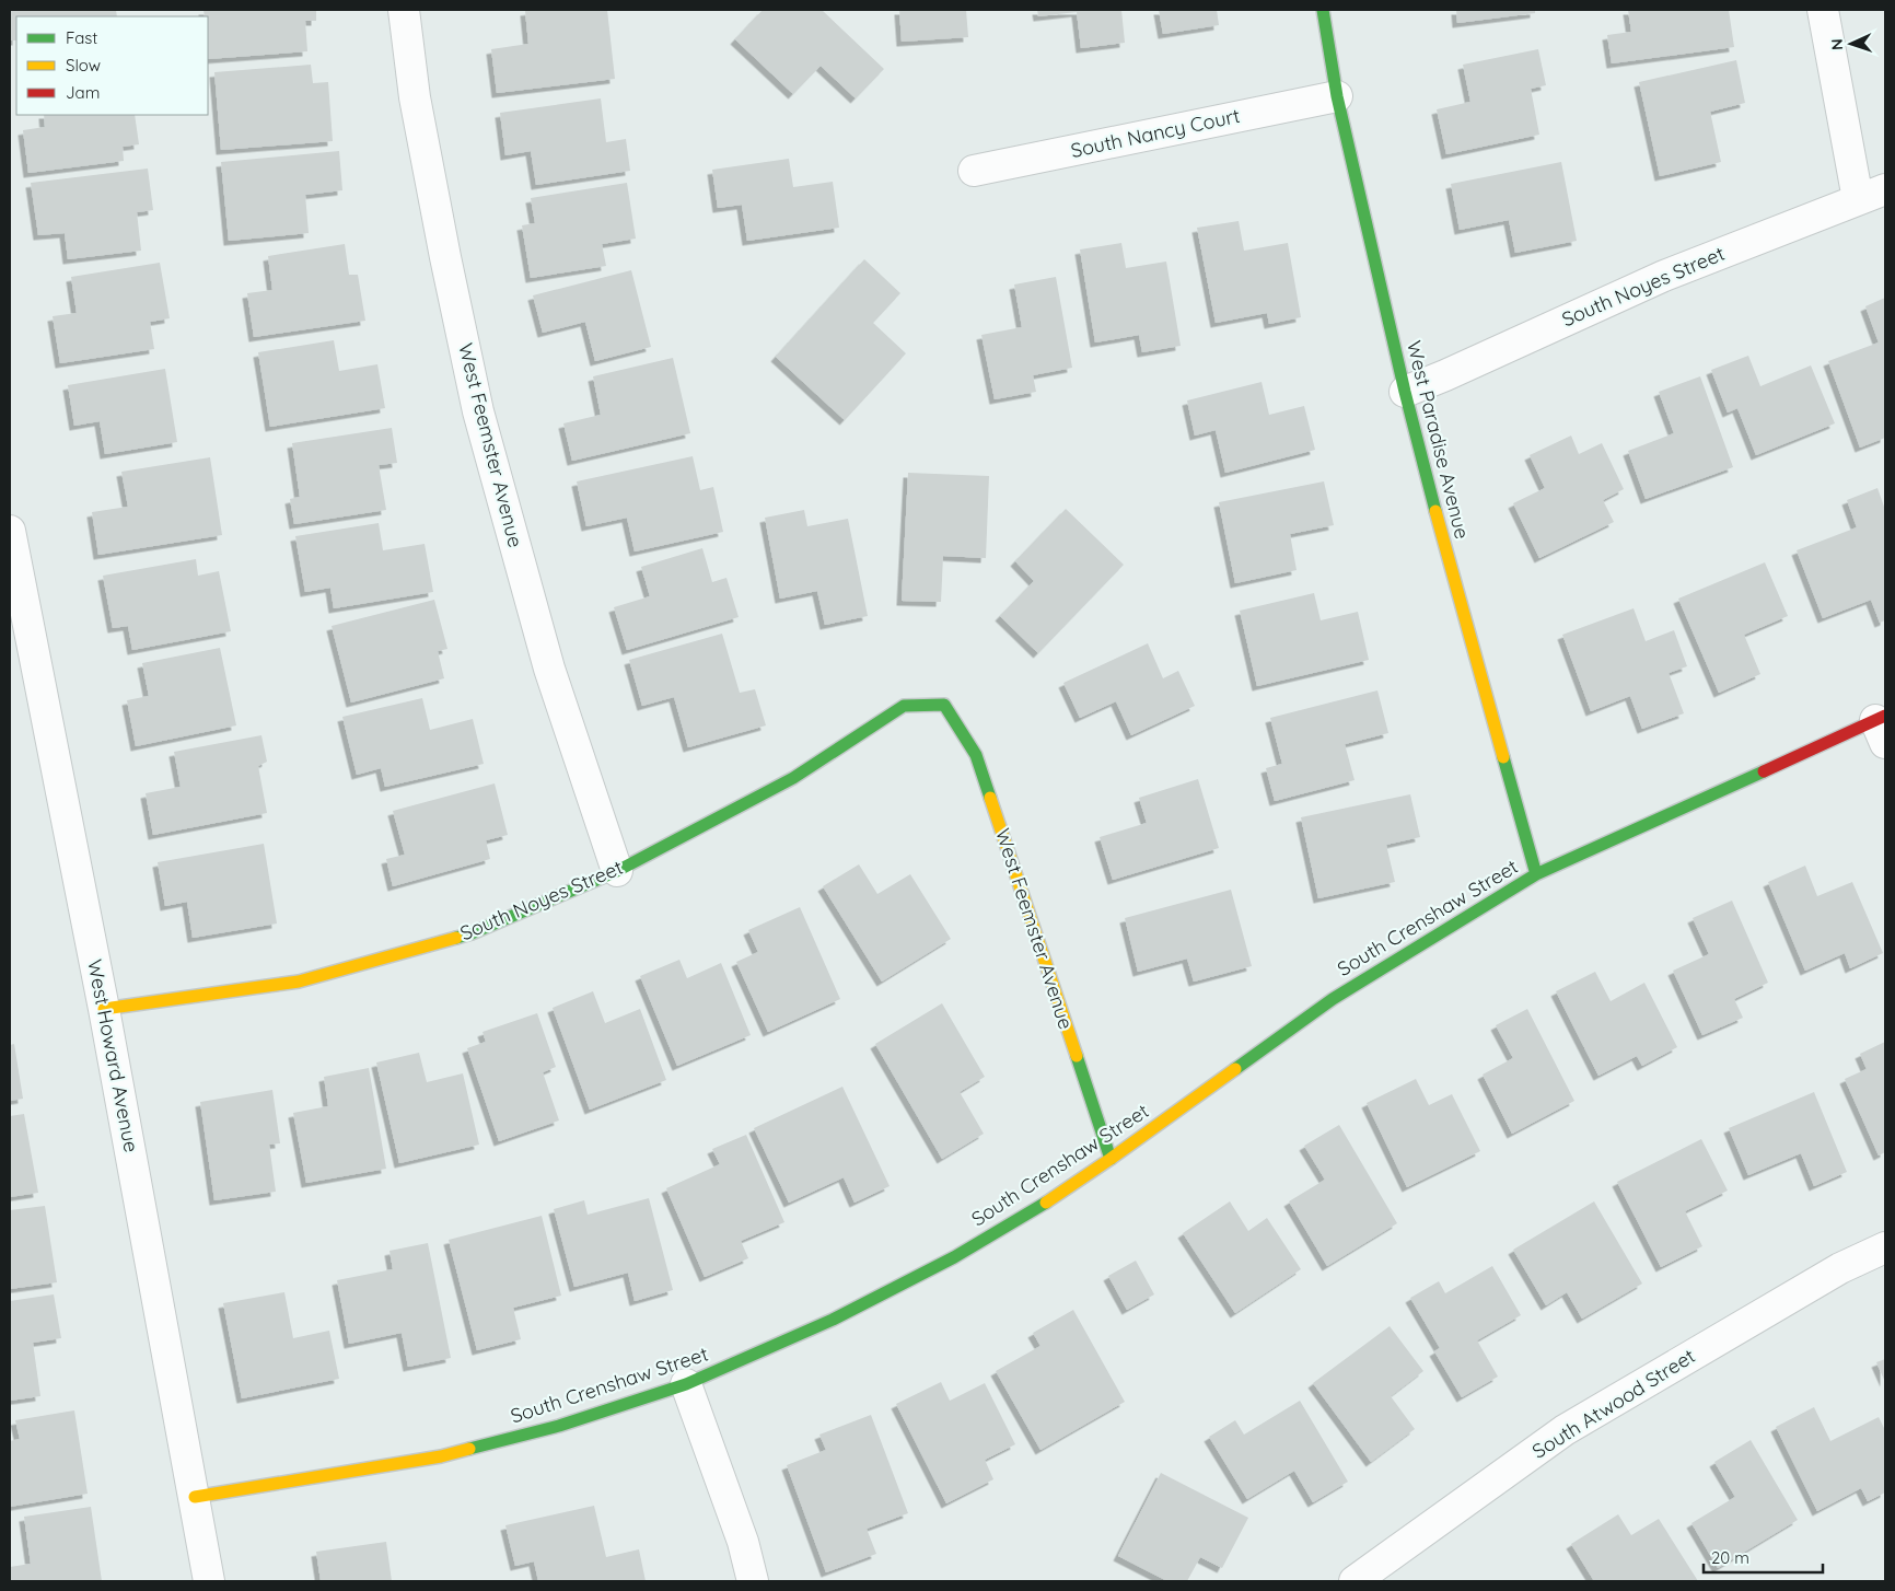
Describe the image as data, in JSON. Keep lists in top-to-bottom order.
{
  "streets": {
    "street": [
      "South Nancy Court",
      "South Noyes Street",
      "West Paradise Avenue",
      "West Feemster Avenue",
      "South Crenshaw Street",
      "West Howard Avenue",
      "South Atwood Street"
    ]
  },
  "crossings": [
    ["South Nancy Court", "West Paradise Avenue"],
    ["South Noyes Street", "West Paradise Avenue"],
    ["South Noyes Street", "West Feemster Avenue"],
    ["South Noyes Street", "West Howard Avenue"],
    ["West Paradise Avenue", "South Crenshaw Street"],
    ["West Feemster Avenue", "South Crenshaw Street"],
    ["South Crenshaw Street", "West Howard Avenue"]
  ],
  "legend": ["Fast", "Slow", "Jam"],
  "scale_bar": "20 m",
  "north": "left"
}
